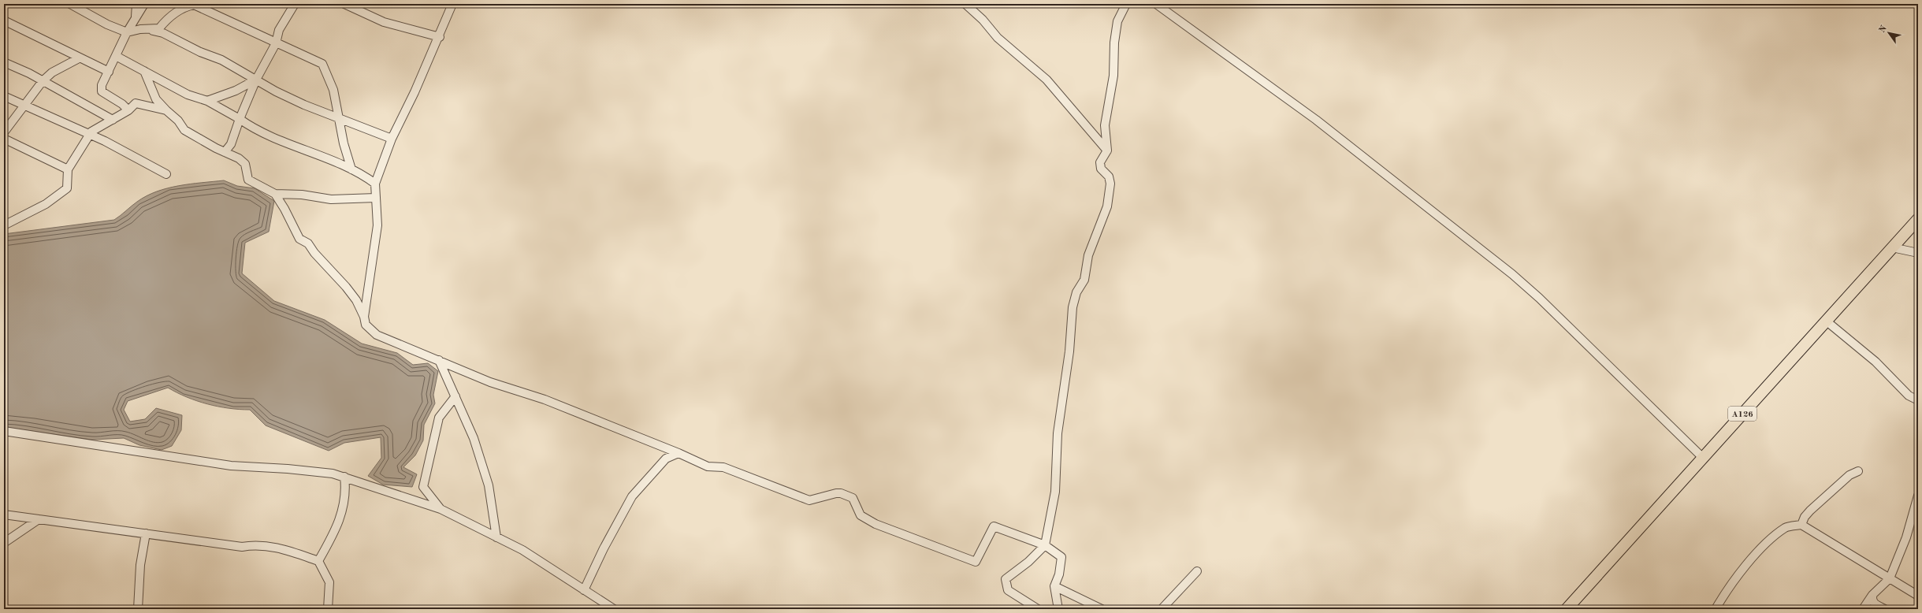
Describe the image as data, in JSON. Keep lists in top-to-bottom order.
{
  "streets": {
    "highway": ["A126"]
  },
  "north": "top left"
}
